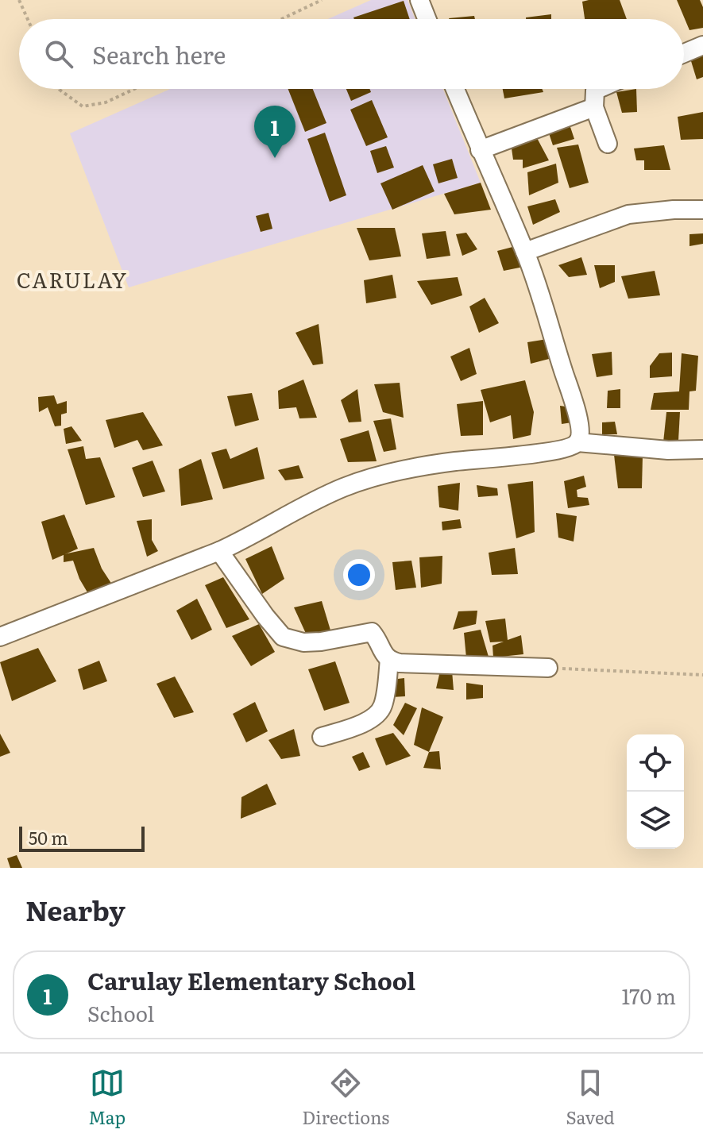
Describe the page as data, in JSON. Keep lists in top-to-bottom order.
{
  "districts": ["CARULAY"],
  "scale_bar": "50 m",
  "page": {
    "search": "Search here",
    "pins": "1",
    "scale": "50 m",
    "heading": "Nearby",
    "list": [
      {
        "mark": "1",
        "name": "Carulay Elementary School",
        "note": "School",
        "value": "170 m"
      }
    ],
    "nav": ["Map", "Directions", "Saved"]
  }
}
